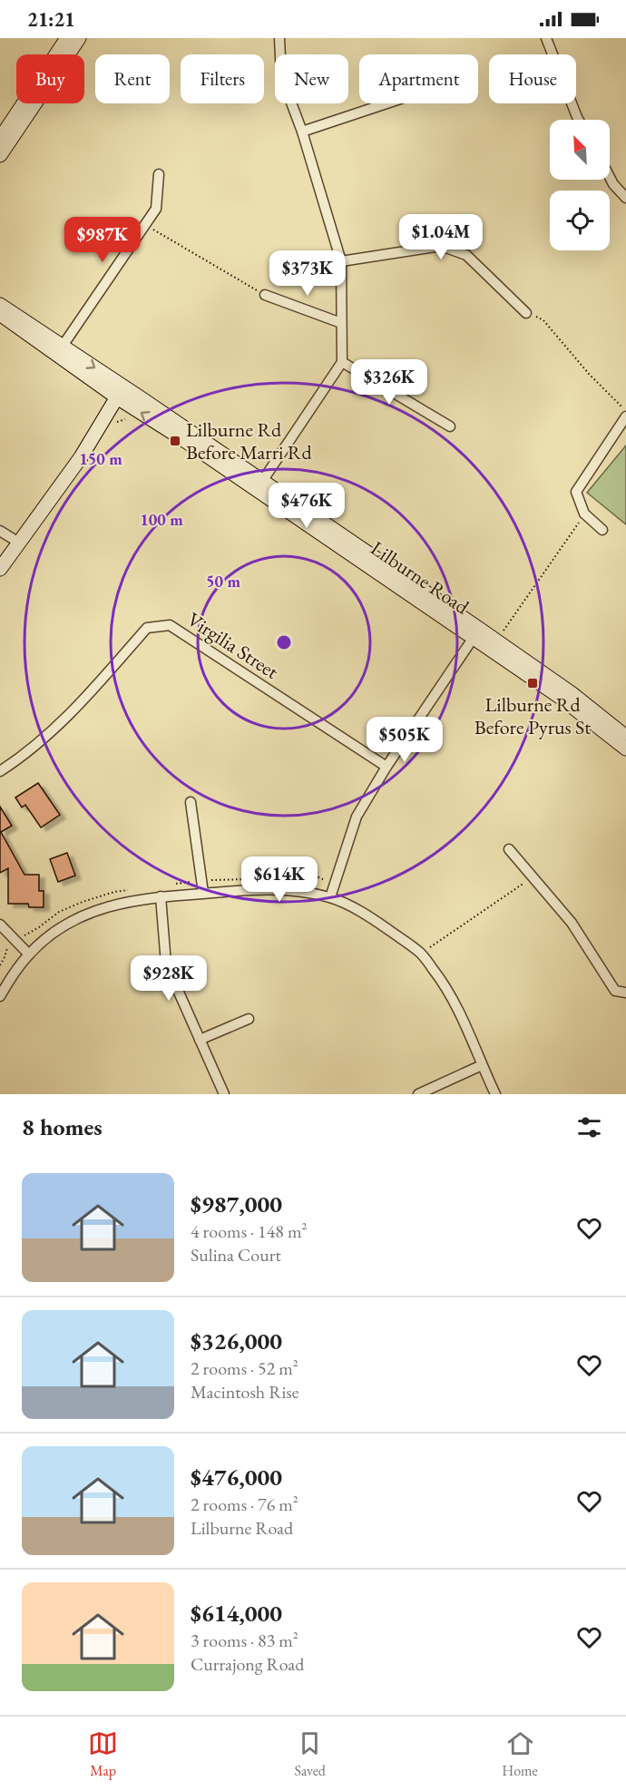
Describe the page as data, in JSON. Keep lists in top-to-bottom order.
{
  "streets": {
    "street": ["Lilburne Road", "Virgilia Street"]
  },
  "places": {
    "transit": ["Lilburne Rd Before Marri Rd", "Lilburne Rd Before Pyrus St"]
  },
  "north": "top left",
  "page": {
    "status": "21:21",
    "chip": [
      "Buy",
      "Rent",
      "Filters",
      "New",
      "Apartment",
      "House"
    ],
    "price": [
      "$1.04M",
      "$987K",
      "$373K",
      "$326K",
      "$476K",
      "$505K",
      "$614K",
      "$928K"
    ],
    "heading": "8 homes",
    "list": [
      {
        "name": "$987,000",
        "note": "4 rooms · 148 m² · Sulina Court"
      },
      {
        "name": "$326,000",
        "note": "2 rooms · 52 m² · Macintosh Rise"
      },
      {
        "name": "$476,000",
        "note": "2 rooms · 76 m² · Lilburne Road"
      },
      {
        "name": "$614,000",
        "note": "3 rooms · 83 m² · Currajong Road"
      }
    ],
    "tabs": ["Map", "Saved", "Home"]
  },
  "rings": ["150 m", "100 m", "50 m"]
}
